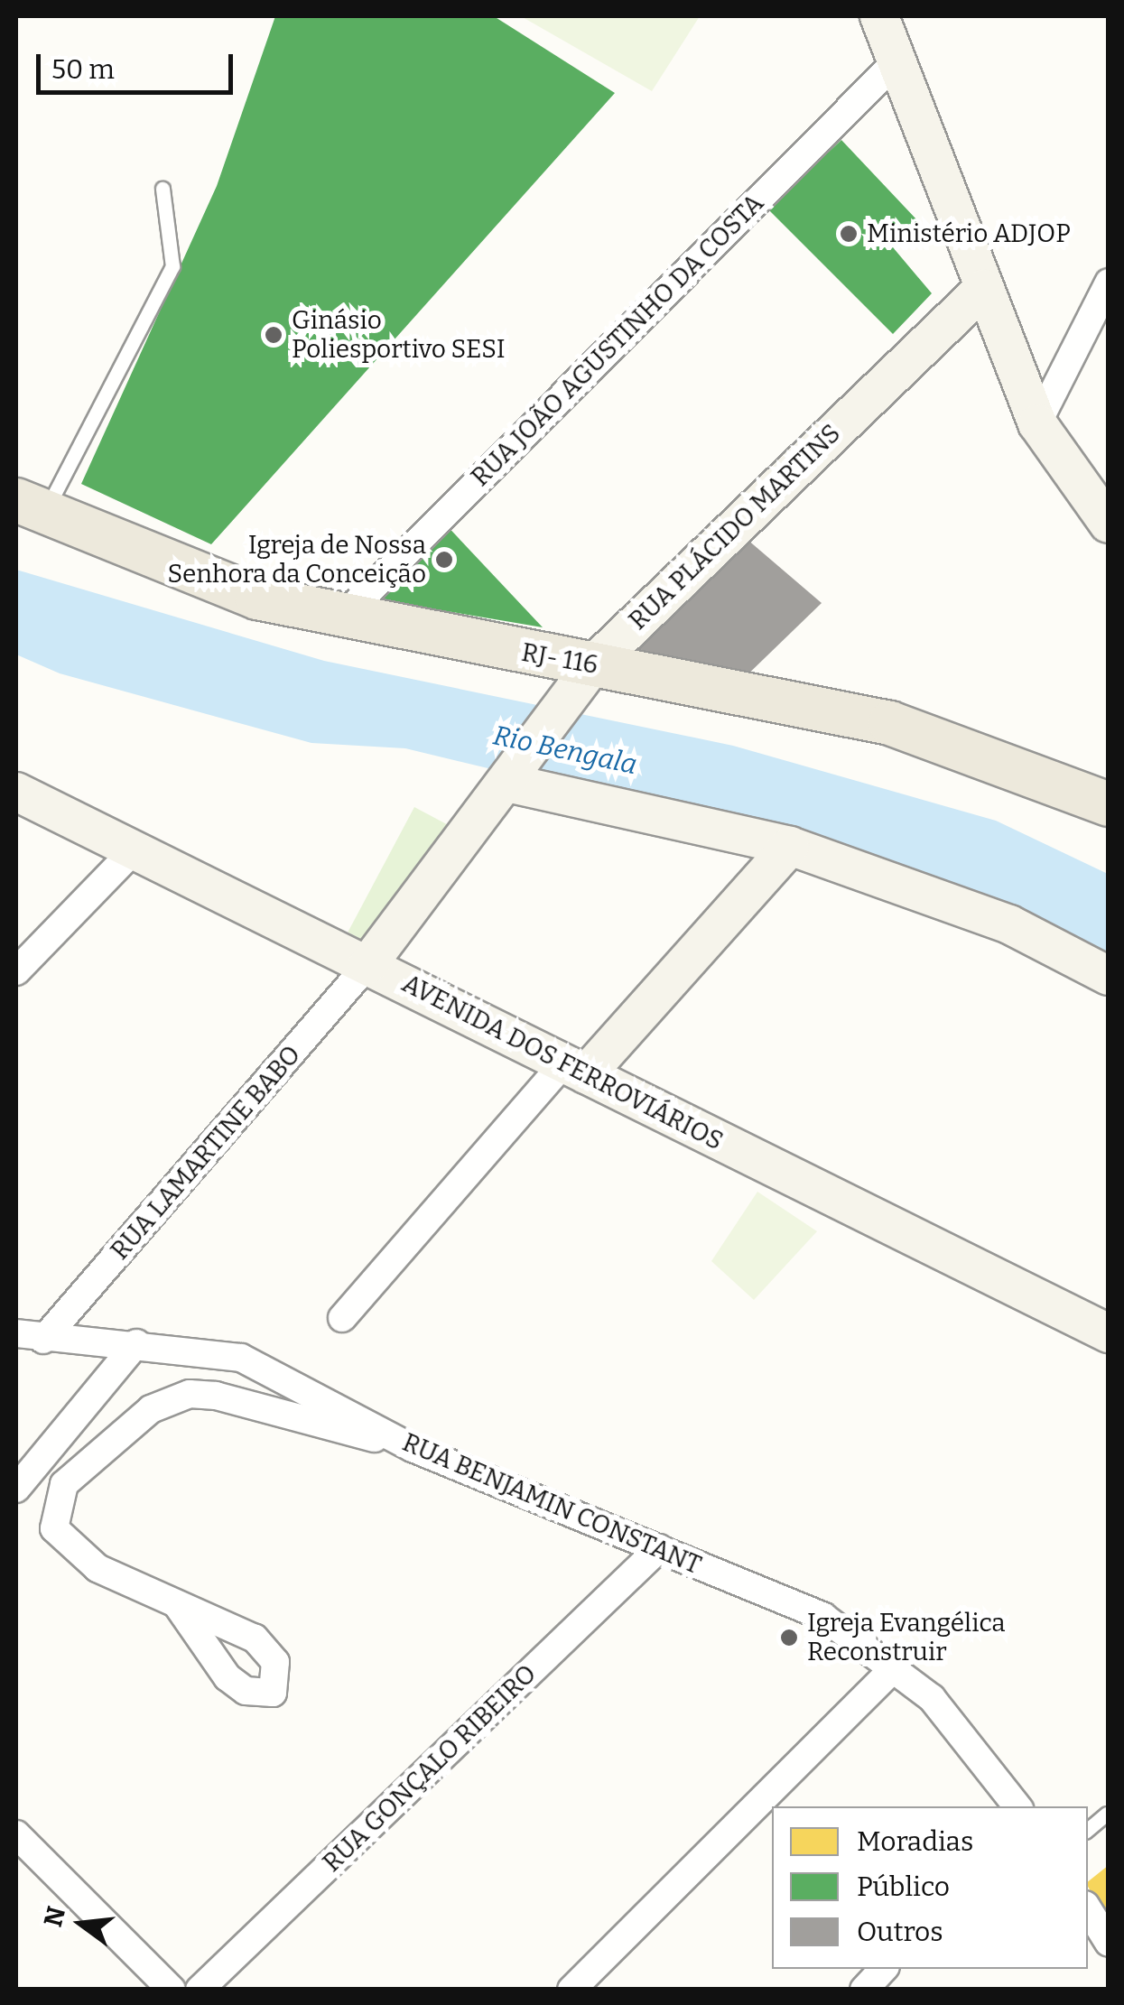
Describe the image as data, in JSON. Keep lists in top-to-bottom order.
{
  "streets": {
    "main road": ["RUA PLÁCIDO MARTINS", "RJ- 116", "AVENIDA DOS FERROVIÁRIOS"],
    "street": [
      "RUA JOÃO AGUSTINHO DA COSTA",
      "RUA LAMARTINE BABO",
      "RUA BENJAMIN CONSTANT",
      "RUA GONÇALO RIBEIRO"
    ]
  },
  "crossings": [
    ["RUA JOÃO AGUSTINHO DA COSTA", "RJ- 116"],
    ["RUA PLÁCIDO MARTINS", "RJ- 116"],
    ["RUA PLÁCIDO MARTINS", "AVENIDA DOS FERROVIÁRIOS"],
    ["RUA PLÁCIDO MARTINS", "RUA LAMARTINE BABO"],
    ["AVENIDA DOS FERROVIÁRIOS", "RUA LAMARTINE BABO"],
    ["RUA LAMARTINE BABO", "RUA BENJAMIN CONSTANT"],
    ["RUA BENJAMIN CONSTANT", "RUA GONÇALO RIBEIRO"]
  ],
  "water": ["Rio Bengala"],
  "places": [
    "Ministério ADJOP",
    "Ginásio Poliesportivo SESI",
    "Igreja de Nossa Senhora da Conceição",
    "Igreja Evangélica Reconstruir"
  ],
  "legend": ["Moradias", "Público", "Outros"],
  "scale_bar": "50 m",
  "north": "left"
}
